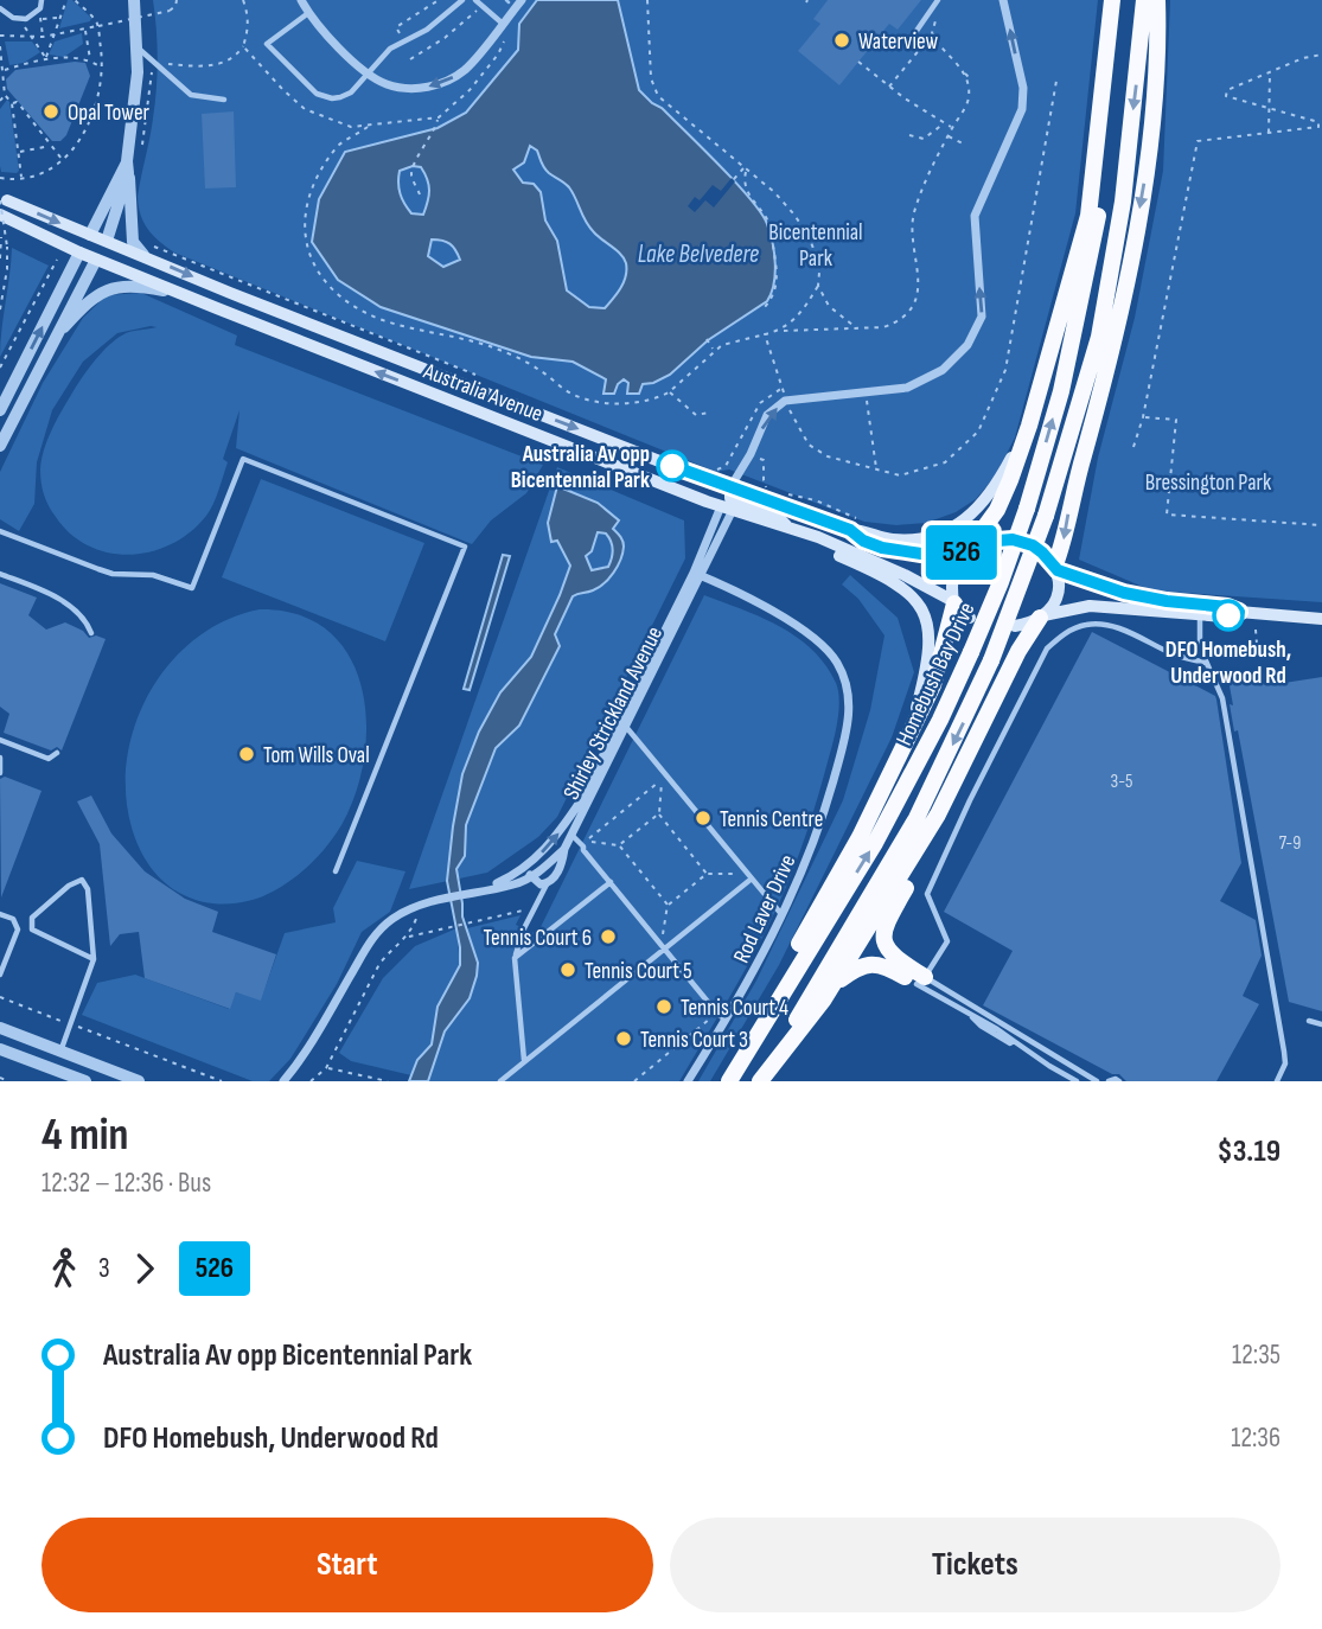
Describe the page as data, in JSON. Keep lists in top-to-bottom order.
{
  "streets": {
    "highway": ["Homebush Bay Drive"],
    "main road": ["Australia Avenue"],
    "street": ["Shirley Strickland Avenue", "Rod Laver Drive"]
  },
  "crossings": [
    ["Australia Avenue", "Shirley Strickland Avenue"],
    ["Shirley Strickland Avenue", "Rod Laver Drive"]
  ],
  "water": ["Lake Belvedere"],
  "parks": ["Bicentennial Park", "Bressington Park"],
  "places": [
    "Waterview",
    "Opal Tower",
    "Australia Av opp Bicentennial Park",
    "DFO Homebush, Underwood Rd",
    "Tom Wills Oval",
    "Tennis Centre",
    "Tennis Court 6",
    "Tennis Court 5",
    "Tennis Court 4",
    "Tennis Court 3"
  ],
  "lines": ["bus line 526"],
  "house_numbers": ["3-5", "7-9"],
  "page": {
    "on_map": "526",
    "heading": ["4 min", "12:32 – 12:36 · Bus", "$3.19"],
    "legs": ["3", "526"],
    "list": [
      {
        "name": "Australia Av opp Bicentennial Park",
        "value": "12:35"
      },
      {
        "name": "DFO Homebush, Underwood Rd",
        "value": "12:36"
      }
    ],
    "buttons": ["Start", "Tickets"]
  }
}
